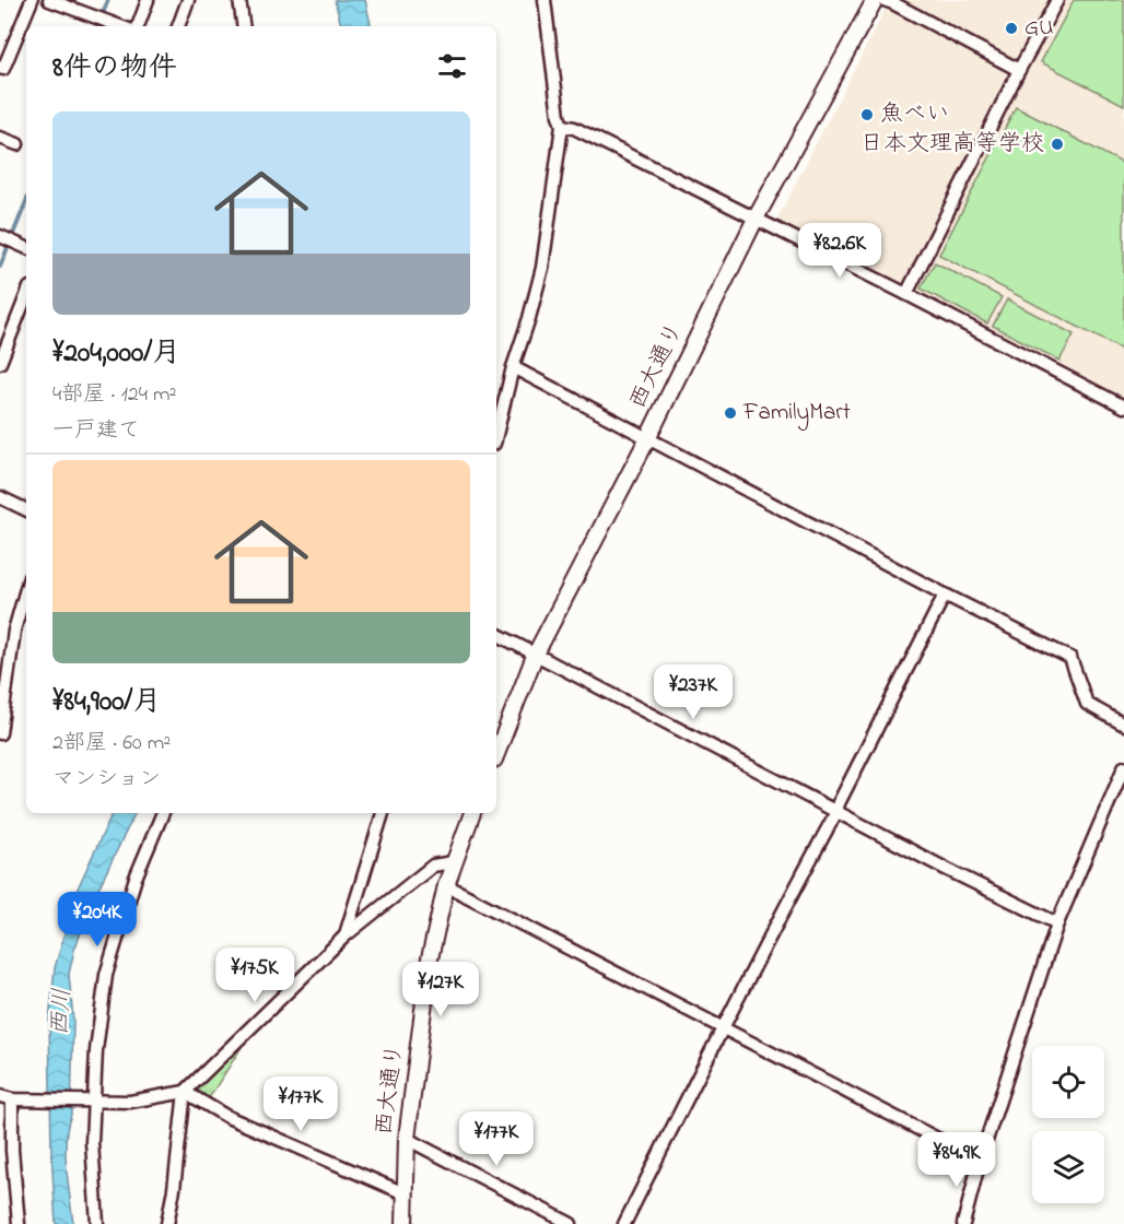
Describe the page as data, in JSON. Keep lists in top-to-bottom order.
{
  "streets": {
    "street": ["西大通り"]
  },
  "water": ["西川"],
  "places": [
    "GU",
    "魚べい",
    "日本文理高等学校",
    "FamilyMart"
  ],
  "page": {
    "heading": "8件の物件",
    "list": [
      {
        "name": "¥204,000/月",
        "note": "4部屋 · 124 m² · 一戸建て"
      },
      {
        "name": "¥84,900/月",
        "note": "2部屋 · 60 m² · マンション"
      }
    ],
    "price": [
      "¥82.6K",
      "¥237K",
      "¥204K",
      "¥175K",
      "¥127K",
      "¥177K",
      "¥177K",
      "¥84.9K"
    ]
  }
}
